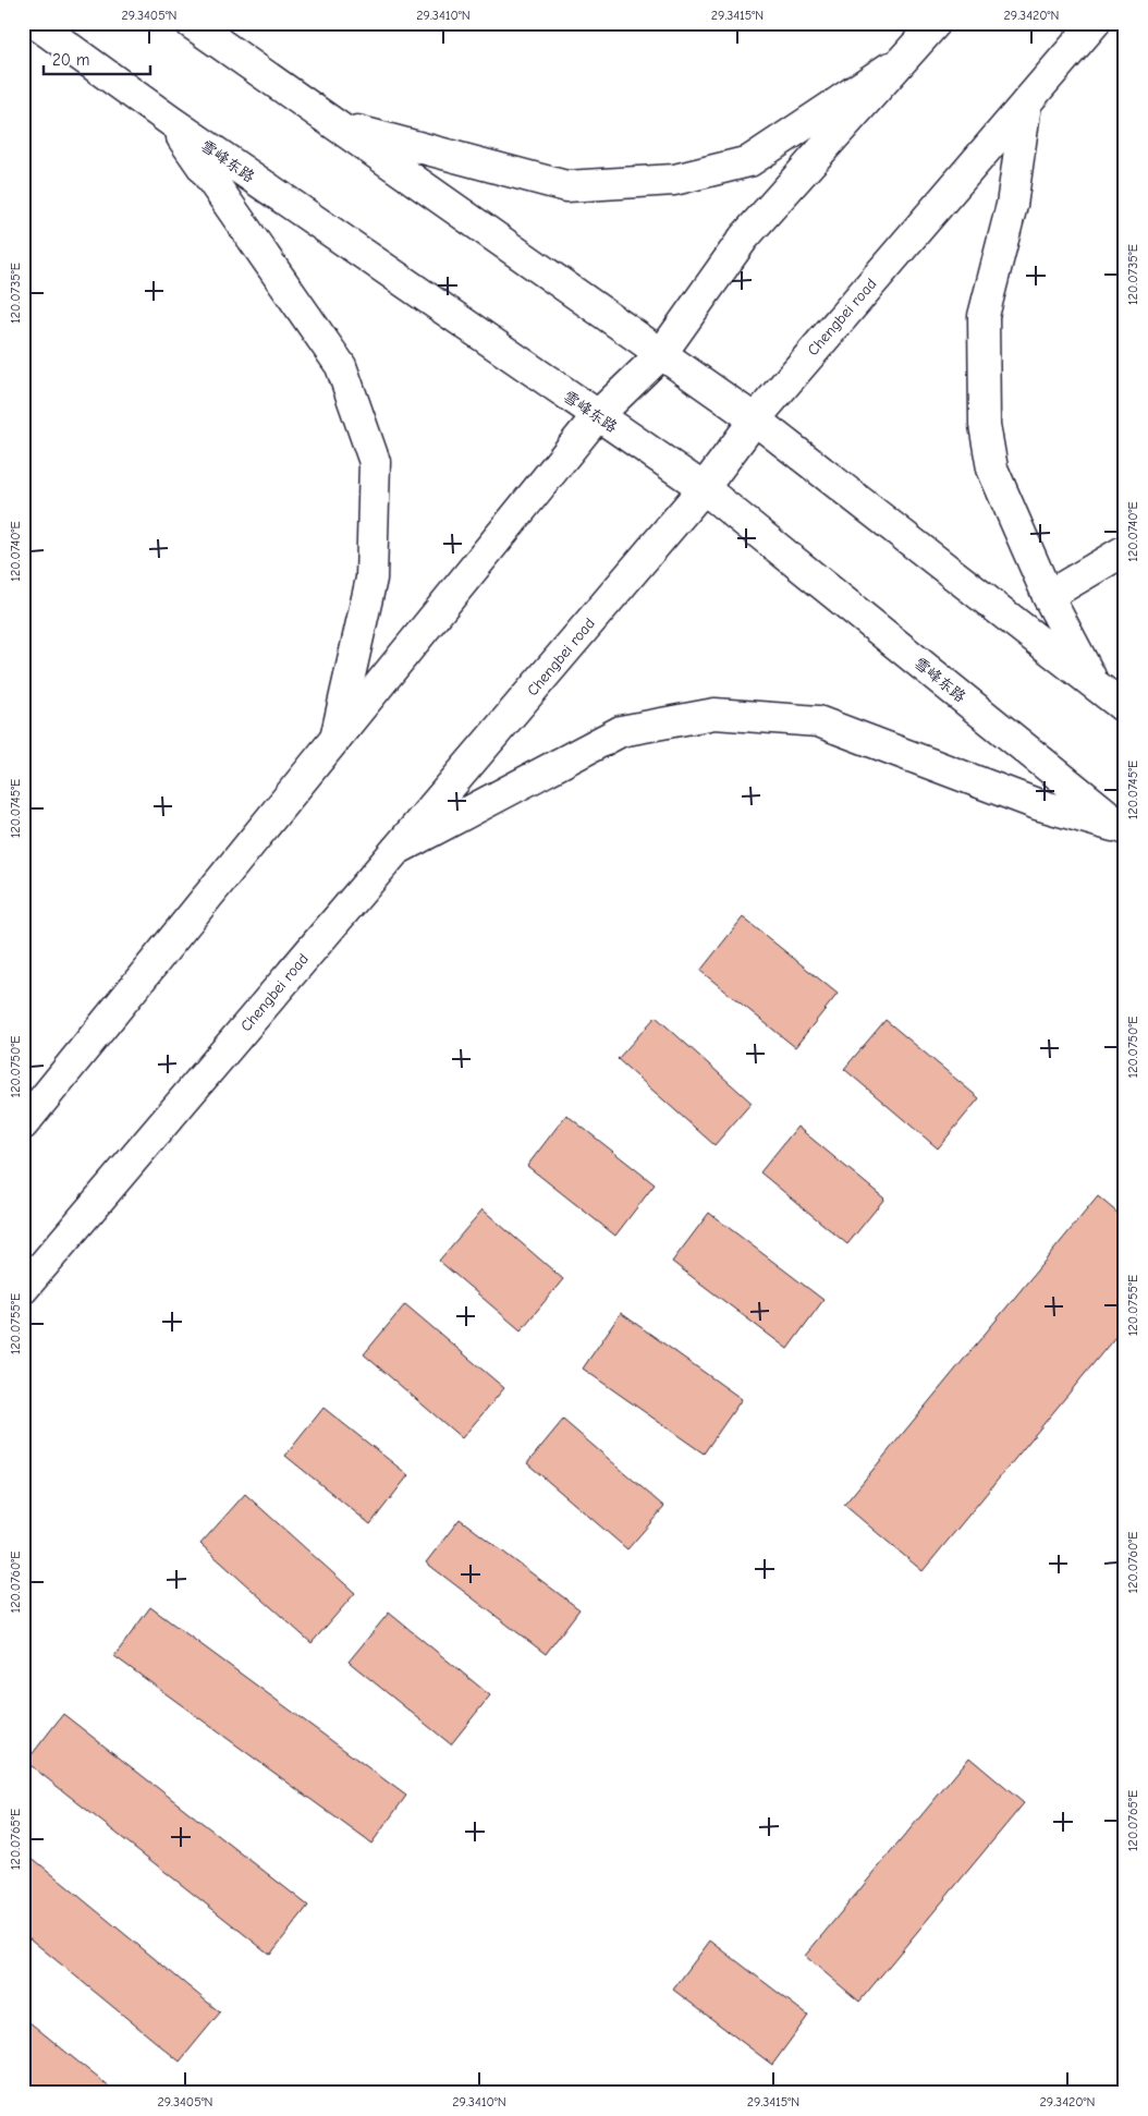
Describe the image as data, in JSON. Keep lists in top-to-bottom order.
{
  "streets": {
    "main road": ["雪峰东路", "Chengbei road"]
  },
  "crossings": [
    ["雪峰东路", "Chengbei road"]
  ],
  "scale_bar": "20 m",
  "coordinates": [
    "29.3405°N",
    "29.3410°N",
    "29.3415°N",
    "29.3420°N",
    "120.0735°E",
    "120.0740°E",
    "120.0745°E",
    "120.0750°E",
    "120.0755°E",
    "120.0760°E",
    "120.0765°E"
  ]
}
